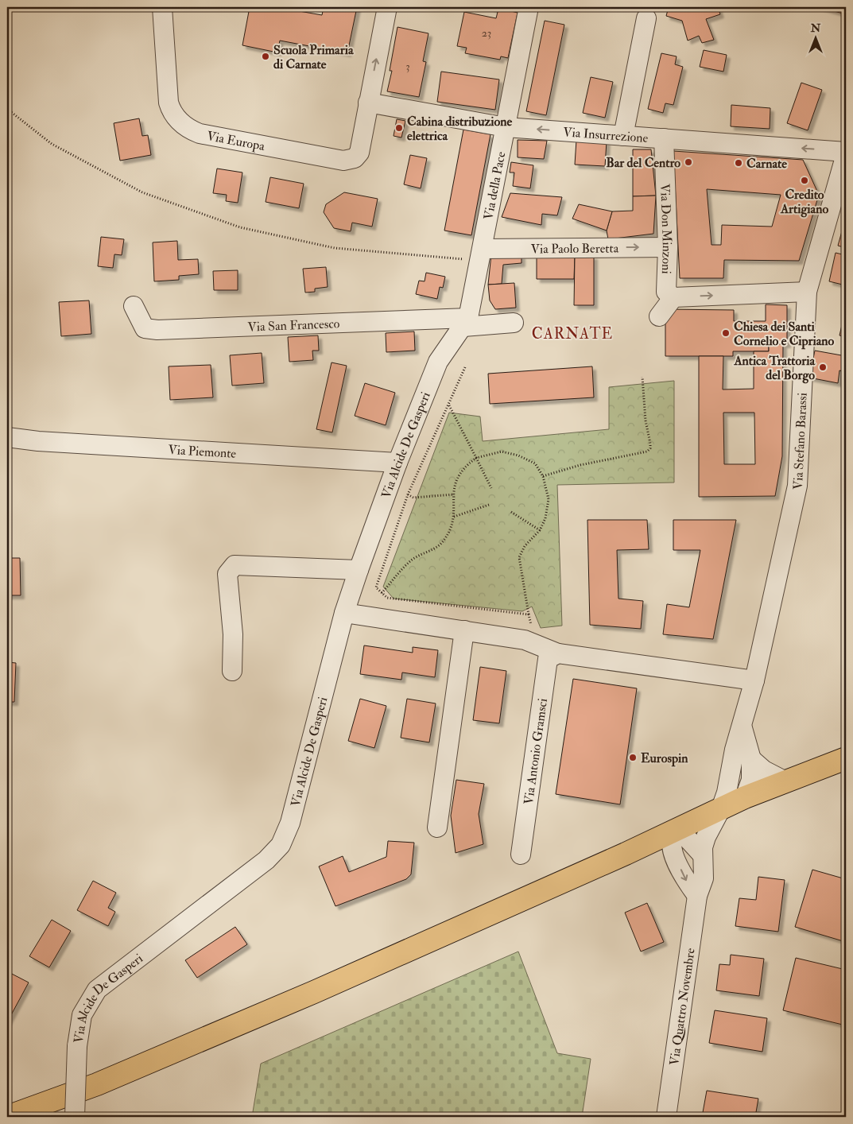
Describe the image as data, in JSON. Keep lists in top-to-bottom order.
{
  "streets": {
    "street": [
      "Via Insurrezione",
      "Via Europa",
      "Via della Pace",
      "Via Don Minzoni",
      "Via Paolo Beretta",
      "Via San Francesco",
      "Via Stefano Barassi",
      "Via Alcide De Gasperi",
      "Via Piemonte",
      "Via Antonio Gramsci",
      "Via Quattro Novembre"
    ]
  },
  "crossings": [
    ["Via Insurrezione", "Via Europa"],
    ["Via Insurrezione", "Via della Pace"],
    ["Via Insurrezione", "Via Don Minzoni"],
    ["Via Insurrezione", "Via Stefano Barassi"],
    ["Via della Pace", "Via Paolo Beretta"],
    ["Via della Pace", "Via San Francesco"],
    ["Via della Pace", "Via Alcide De Gasperi"],
    ["Via Don Minzoni", "Via Paolo Beretta"],
    ["Via San Francesco", "Via Alcide De Gasperi"],
    ["Via Stefano Barassi", "Via Quattro Novembre"],
    ["Via Alcide De Gasperi", "Via Piemonte"]
  ],
  "one_way": ["Via Paolo Beretta"],
  "districts": ["CARNATE"],
  "places": [
    "Scuola Primaria di Carnate",
    "Cabina distribuzione elettrica",
    "Bar del Centro",
    "Carnate",
    "Credito Artigiano",
    "Chiesa dei Santi Cornelio e Cipriano",
    "Antica Trattoria del Borgo",
    "Eurospin"
  ],
  "house_numbers": ["23", "3"],
  "north": "top"
}
